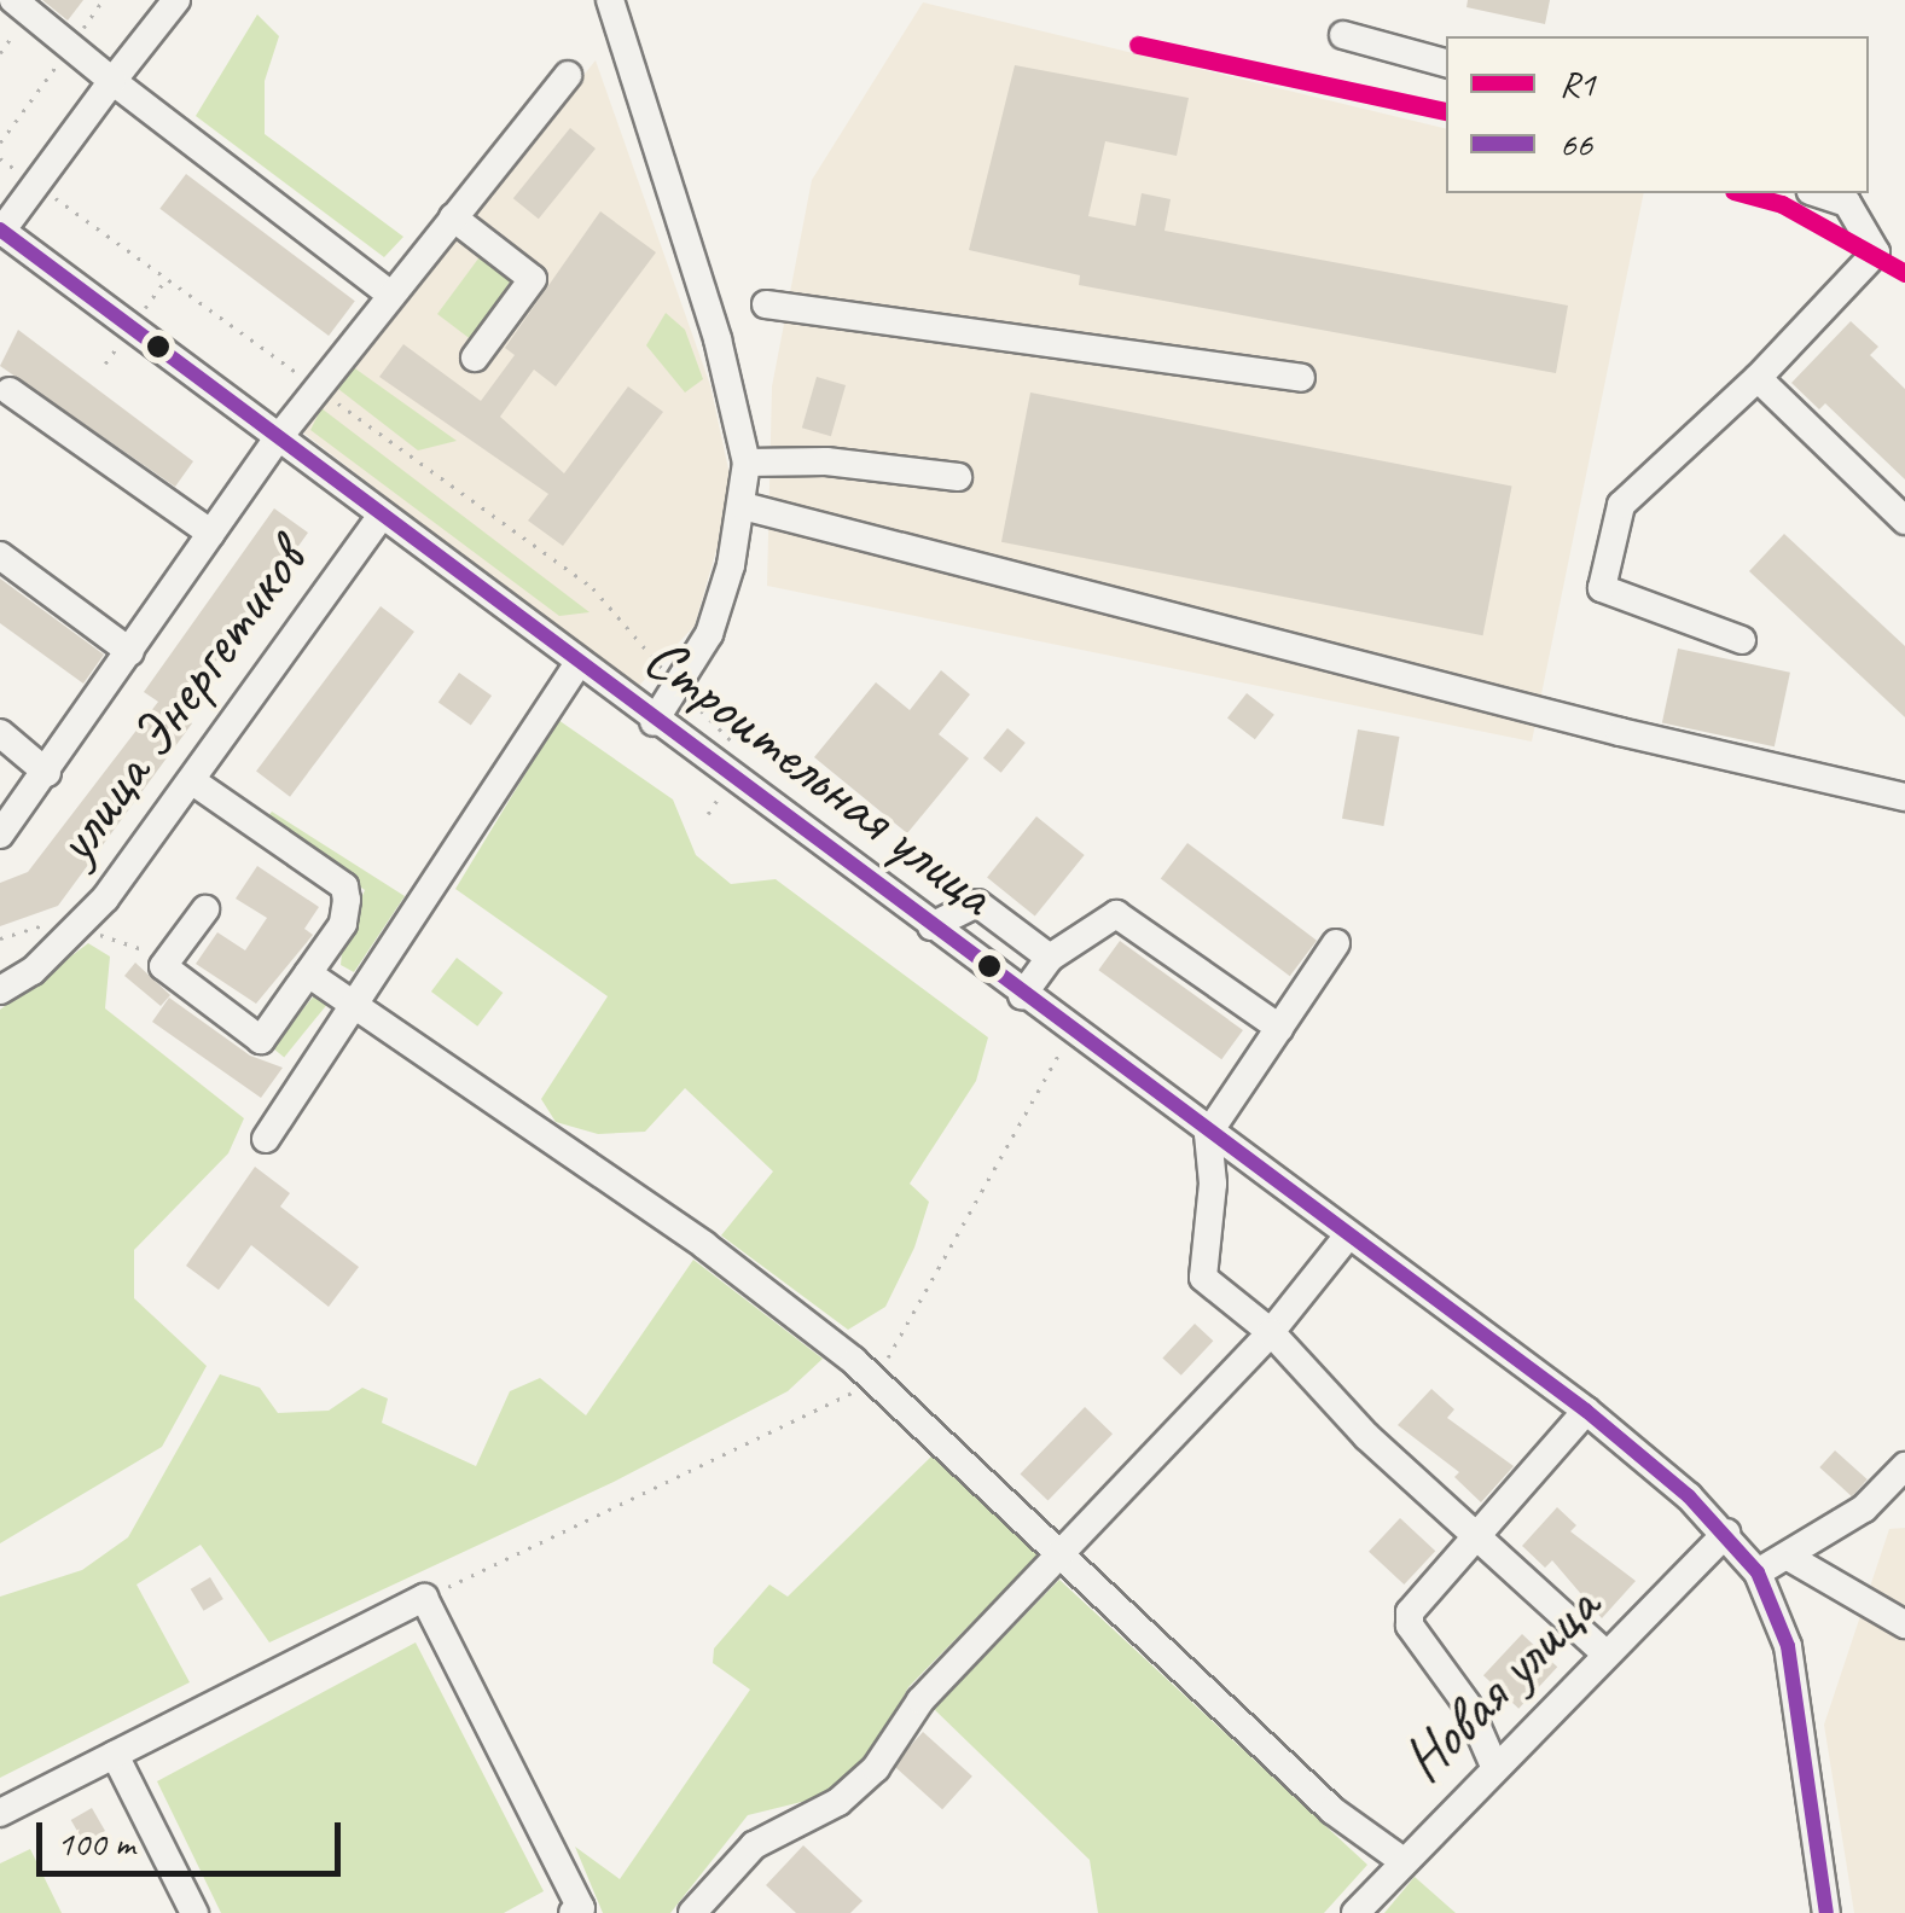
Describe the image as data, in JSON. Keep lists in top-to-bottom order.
{
  "streets": {
    "street": ["улица Энергетиков", "Строительная улица", "Новая улица"]
  },
  "crossings": [
    ["улица Энергетиков", "Строительная улица"],
    ["Строительная улица", "Новая улица"]
  ],
  "lines": ["transit line R1", "transit line 66"],
  "legend": ["R1", "66"],
  "scale_bar": "100 m"
}
